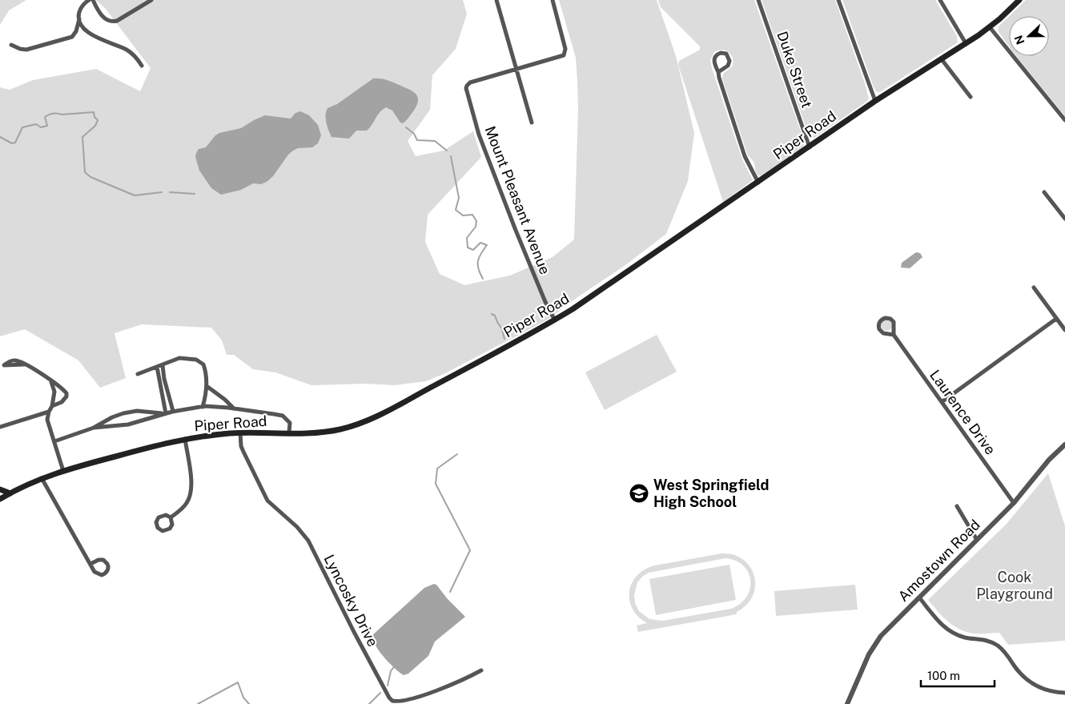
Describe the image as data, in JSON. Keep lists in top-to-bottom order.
{
  "streets": {
    "main road": ["Piper Road"],
    "street": [
      "Duke Street",
      "Mount Pleasant Avenue",
      "Laurence Drive",
      "Amostown Road",
      "Lyncosky Drive"
    ]
  },
  "crossings": [
    ["Duke Street", "Piper Road"],
    ["Piper Road", "Mount Pleasant Avenue"],
    ["Piper Road", "Lyncosky Drive"],
    ["Laurence Drive", "Amostown Road"]
  ],
  "parks": ["Cook Playground"],
  "places": {
    "school or university": ["West Springfield High School"]
  },
  "scale_bar": "100 m",
  "north": "left"
}
